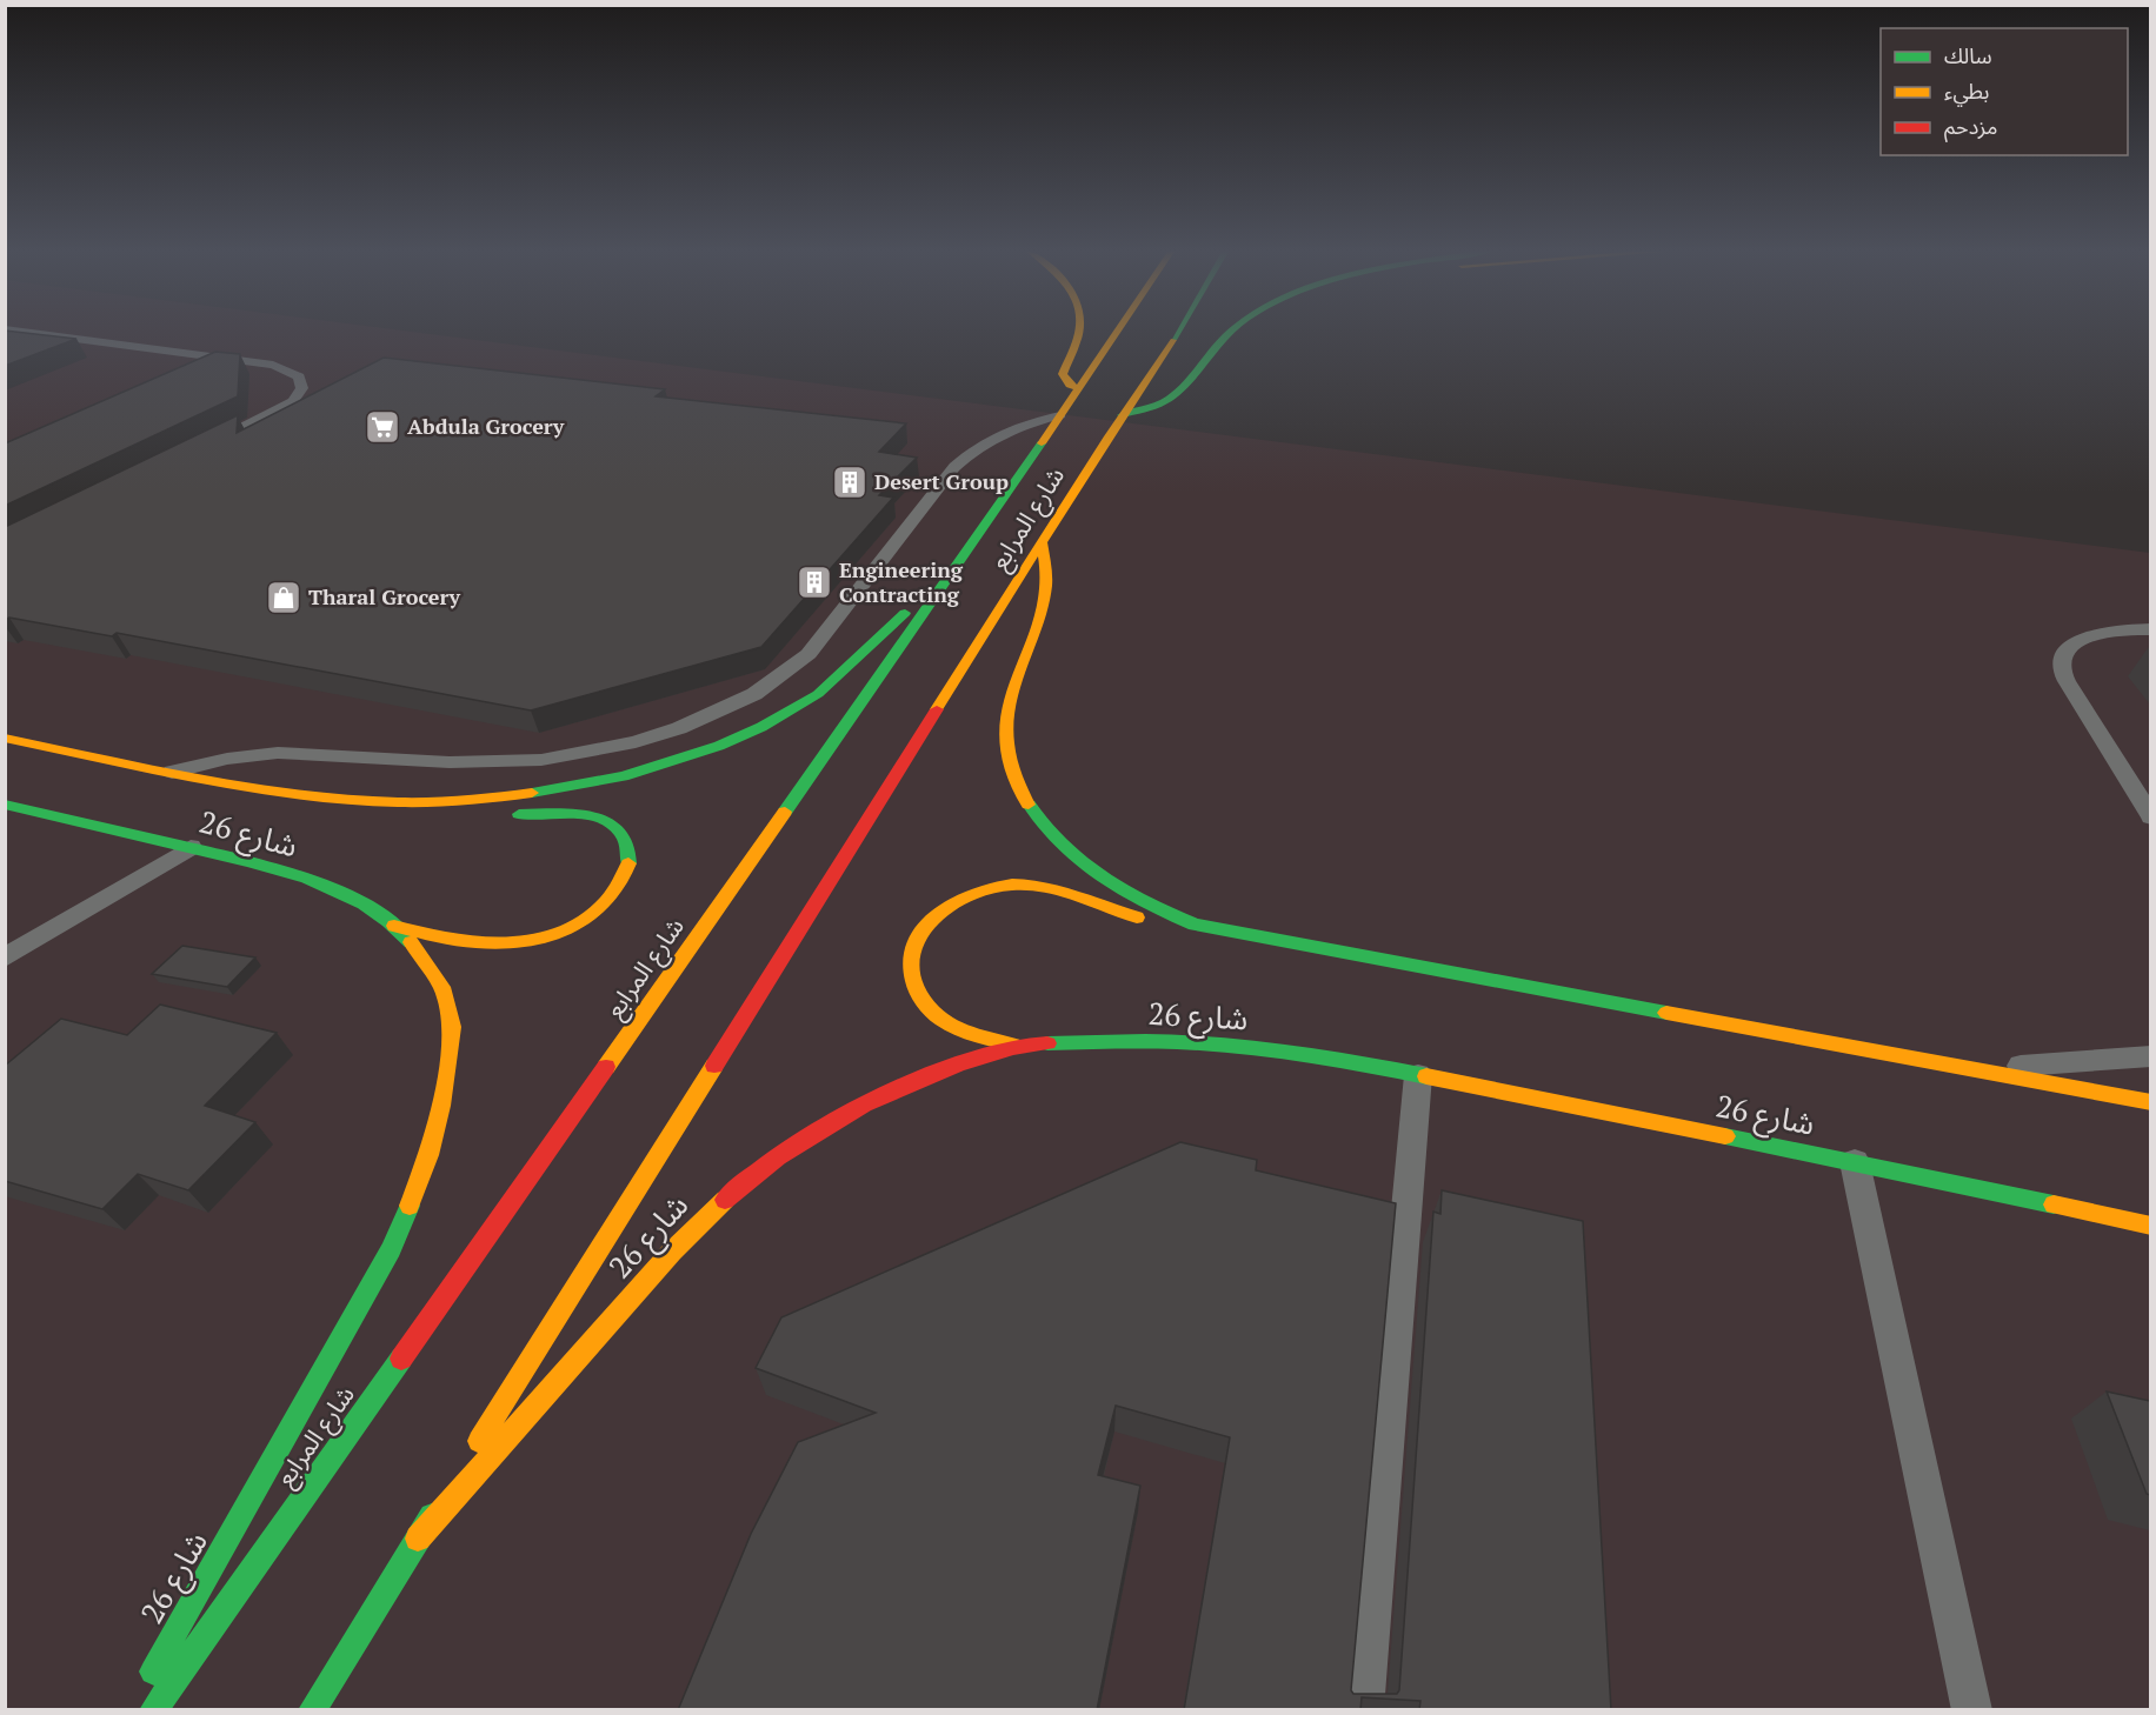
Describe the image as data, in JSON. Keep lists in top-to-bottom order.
{
  "streets": {
    "main road": ["شارع المرابع", "شارع 26"]
  },
  "crossings": [
    ["شارع المرابع", "شارع 26"]
  ],
  "places": {
    "supermarket": ["Abdula Grocery"],
    "building": ["Desert Group", "Engineering Contracting"],
    "shop": ["Tharal Grocery"]
  },
  "legend": ["سالك", "بطيء", "مزدحم"]
}
